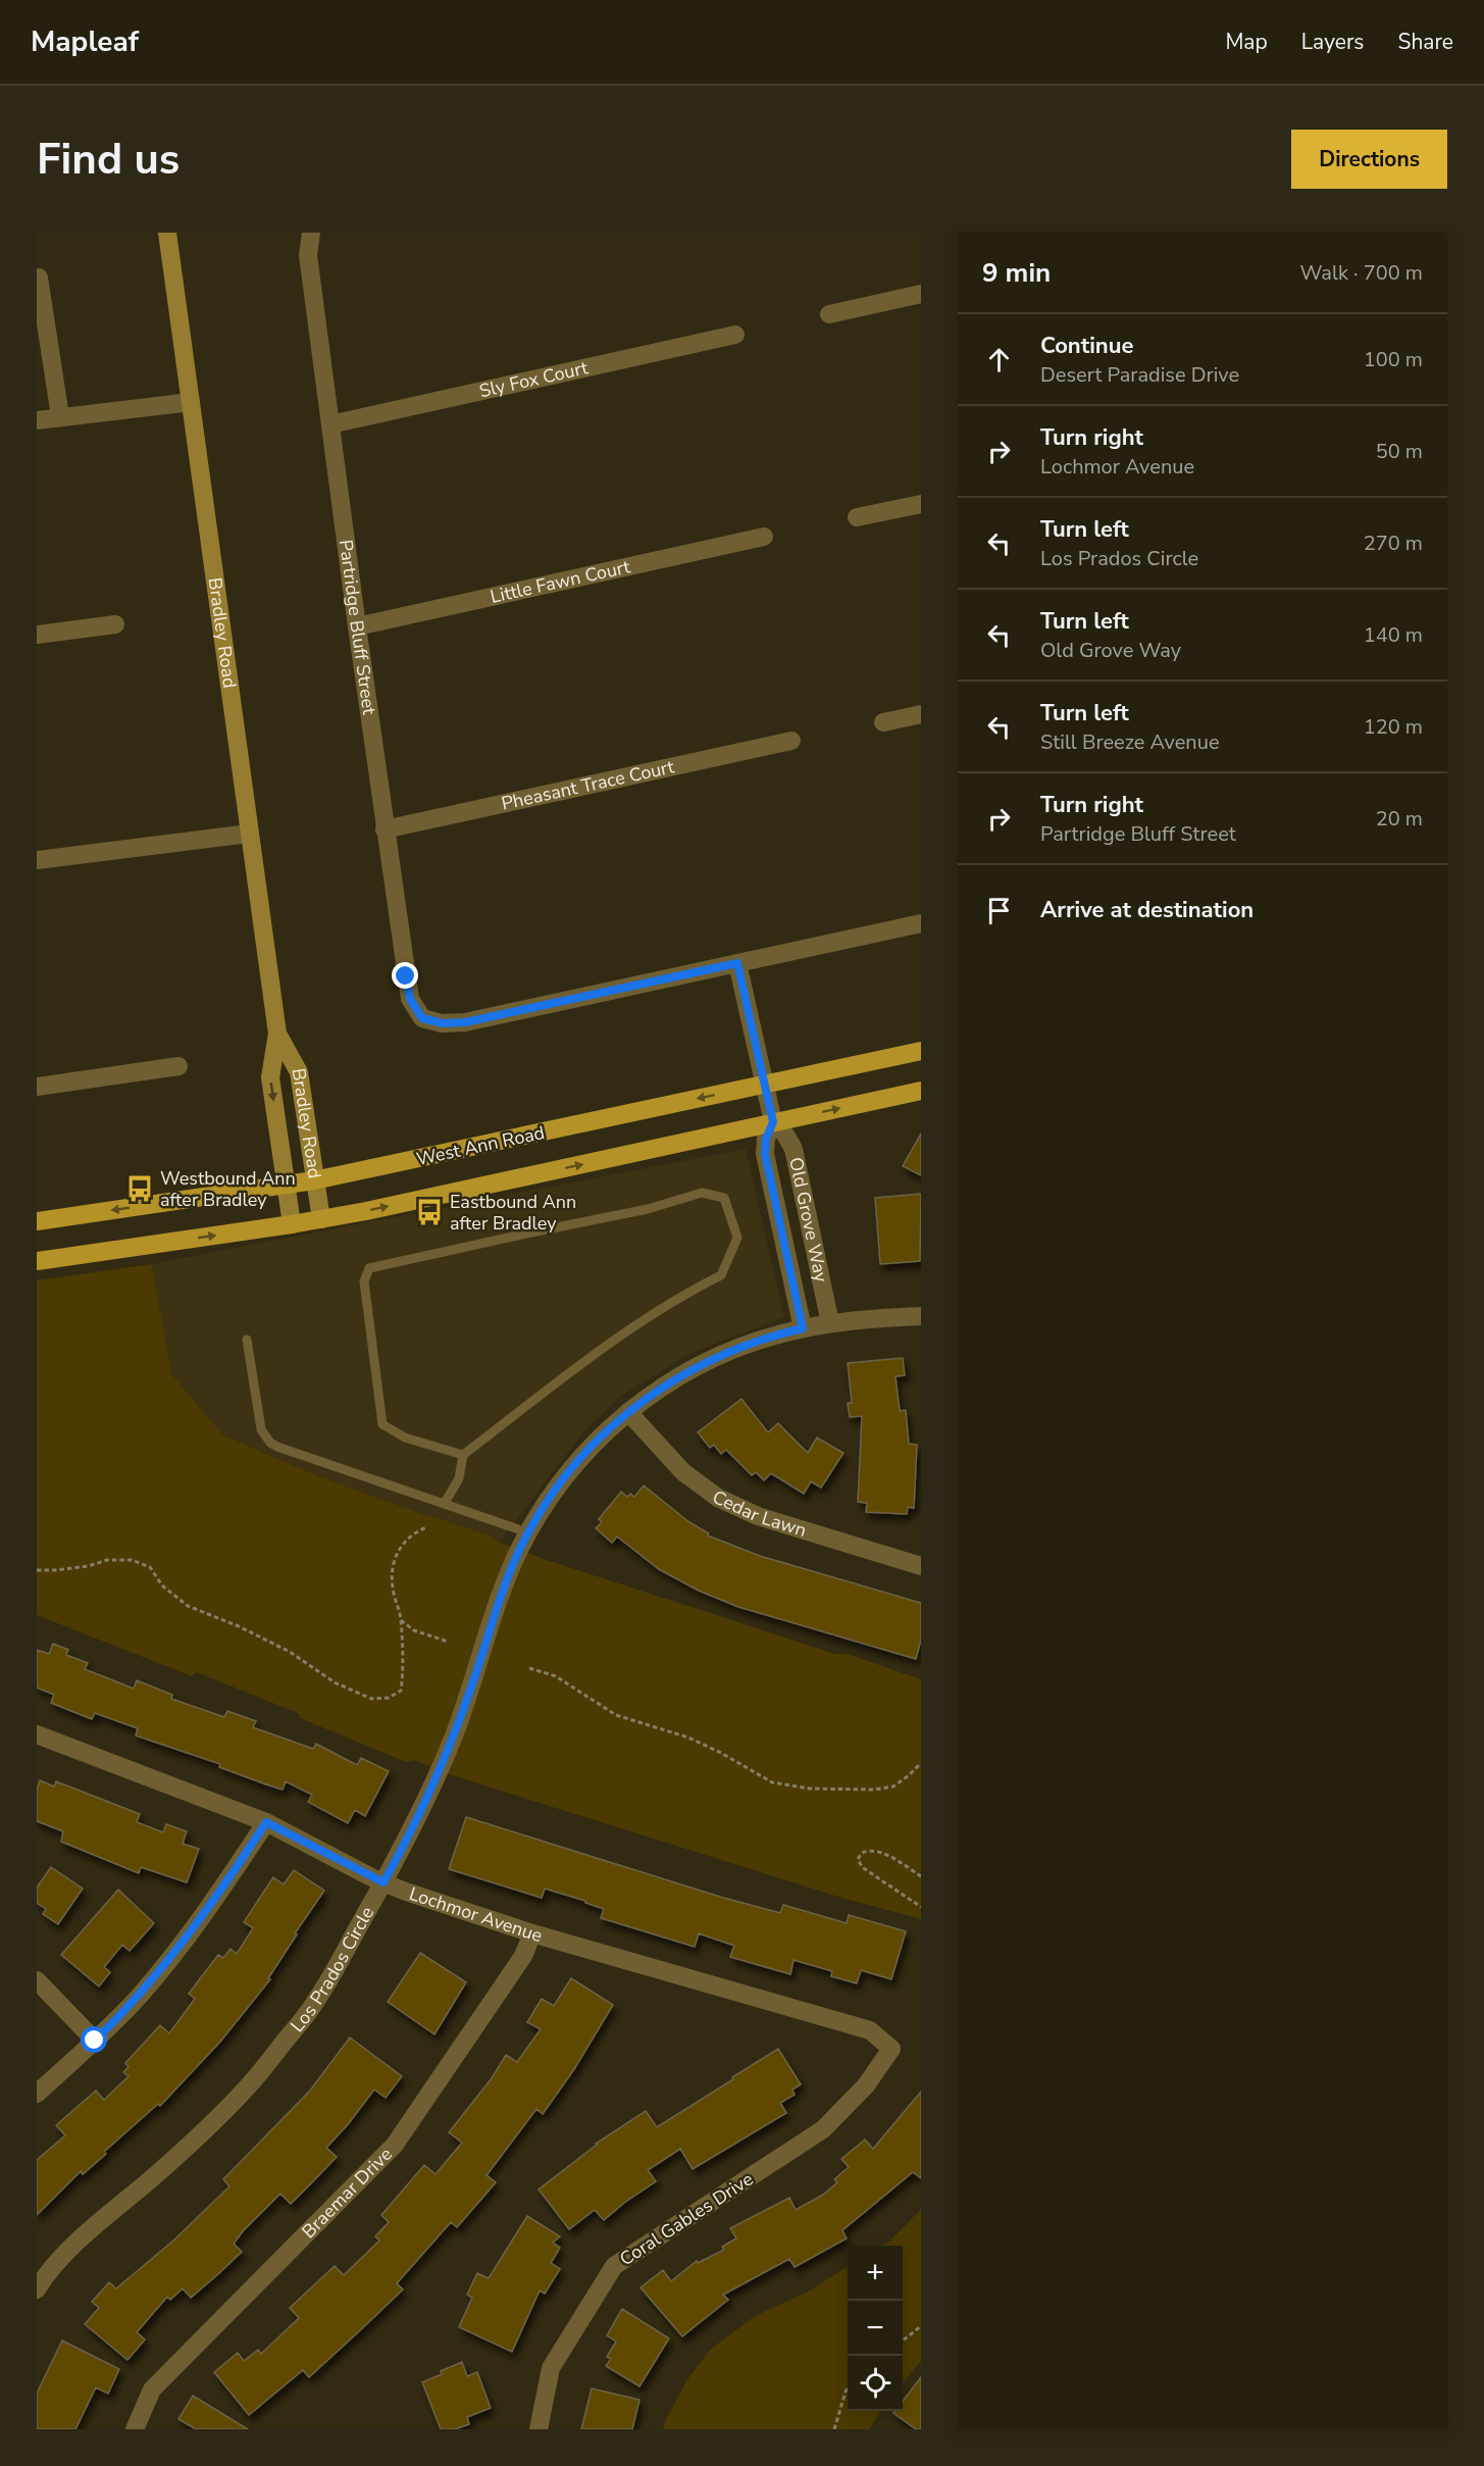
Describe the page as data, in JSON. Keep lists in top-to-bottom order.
{
  "streets": {
    "main road": ["West Ann Road"],
    "street": [
      "Sly Fox Court",
      "Little Fawn Court",
      "Partridge Bluff Street",
      "Bradley Road",
      "Pheasant Trace Court",
      "Old Grove Way",
      "Cedar Lawn",
      "Lochmor Avenue",
      "Los Prados Circle",
      "Braemar Drive",
      "Coral Gables Drive"
    ]
  },
  "crossings": [
    ["Sly Fox Court", "Partridge Bluff Street"],
    ["Little Fawn Court", "Partridge Bluff Street"],
    ["Partridge Bluff Street", "Pheasant Trace Court"],
    ["Partridge Bluff Street", "Old Grove Way"],
    ["Bradley Road", "West Ann Road"],
    ["West Ann Road", "Old Grove Way"],
    ["Old Grove Way", "Los Prados Circle"],
    ["Cedar Lawn", "Los Prados Circle"],
    ["Lochmor Avenue", "Los Prados Circle"],
    ["Lochmor Avenue", "Braemar Drive"],
    ["Lochmor Avenue", "Coral Gables Drive"]
  ],
  "places": {
    "bus stop": ["Westbound Ann after Bradley", "Eastbound Ann after Bradley"]
  },
  "page": {
    "header": "Mapleaf",
    "nav": ["Map", "Layers", "Share"],
    "buttons": "Directions",
    "title": "Find us",
    "heading": ["9 min", "Walk · 700 m"],
    "list": [
      ["Continue", "Desert Paradise Drive", "100 m"],
      ["Turn right", "Lochmor Avenue", "50 m"],
      ["Turn left", "Los Prados Circle", "270 m"],
      ["Turn left", "Old Grove Way", "140 m"],
      ["Turn left", "Still Breeze Avenue", "120 m"],
      ["Turn right", "Partridge Bluff Street", "20 m"],
      "Arrive at destination"
    ],
    "map_buttons": ["+", "−"]
  }
}
